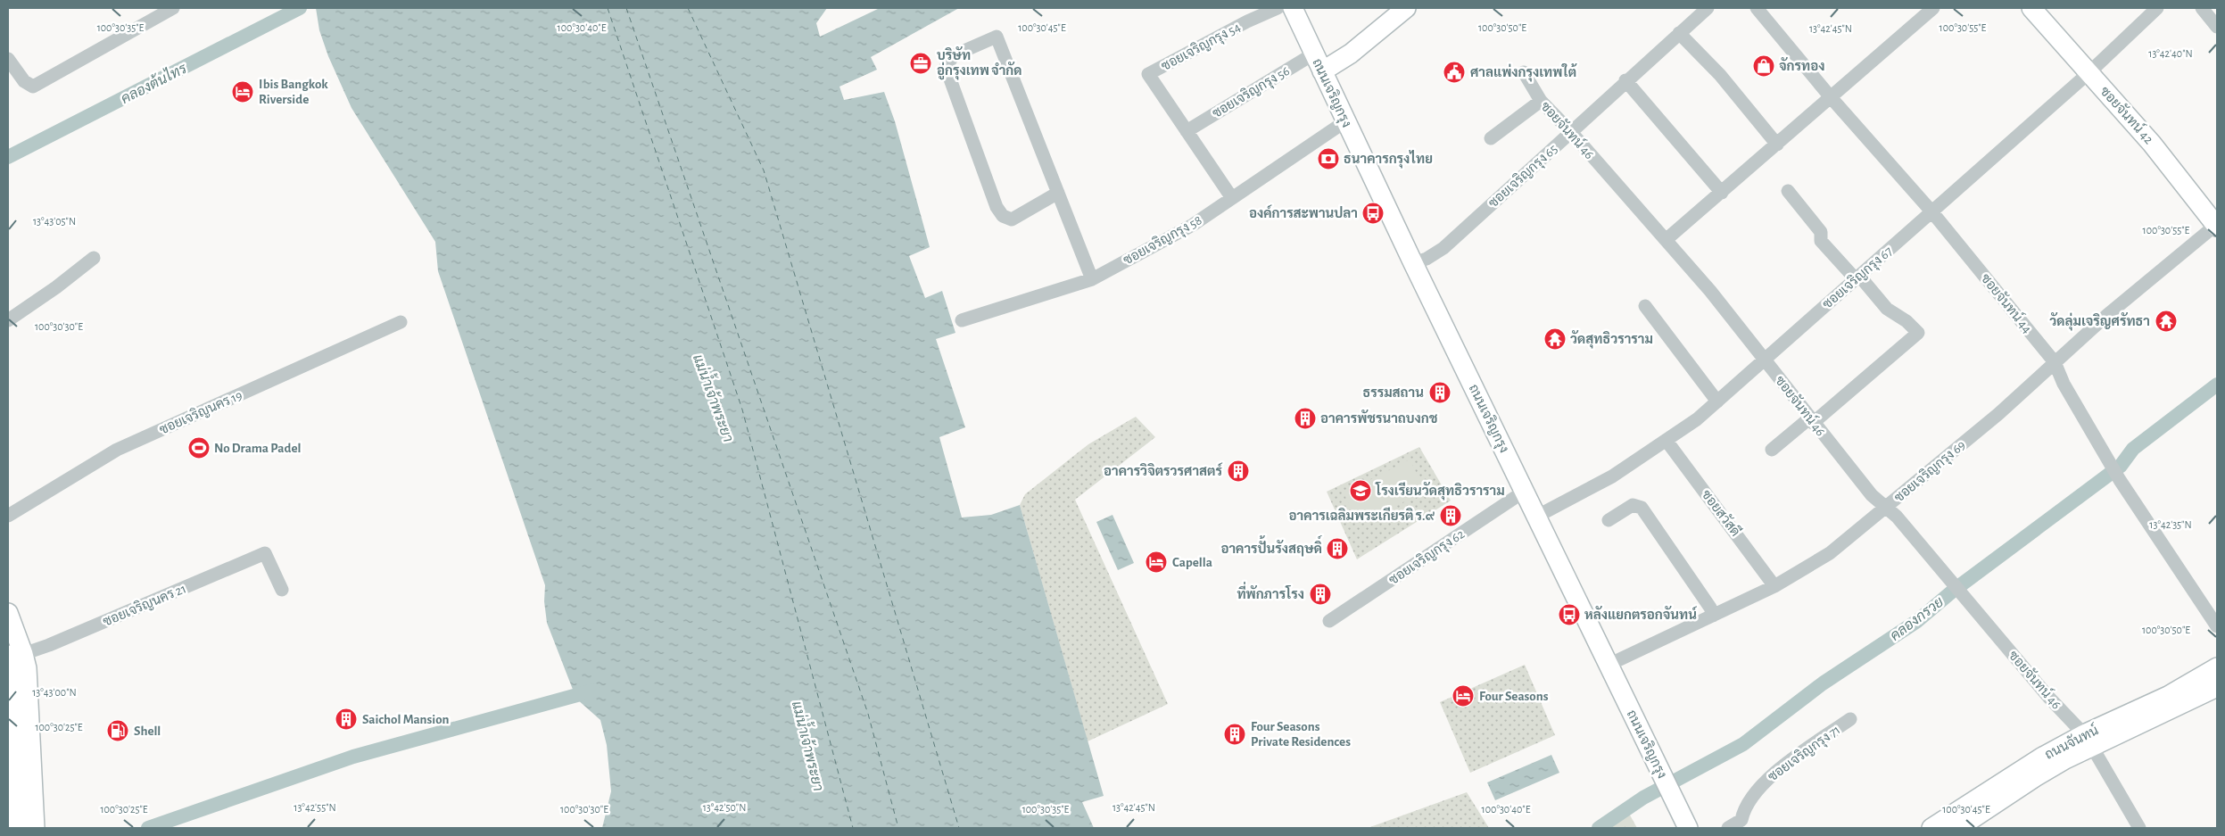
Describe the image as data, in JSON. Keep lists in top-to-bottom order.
{
  "streets": {
    "main road": ["ถนนเจริญกรุง", "ซอยจันทน์ 42", "ถนนจันทน์"],
    "street": [
      "ซอยเจริญกรุง 54",
      "ซอยเจริญกรุง 56",
      "ซอยจันทน์ 46",
      "ซอยเจริญกรุง 65",
      "ซอยเจริญกรุง 58",
      "ซอยเจริญกรุง 67",
      "ซอยจันทน์ 44",
      "ซอยเจริญนคร 19",
      "ซอยเจริญกรุง 69",
      "ซอยสวัสดี",
      "ซอยเจริญกรุง 62",
      "ซอยเจริญนคร 21",
      "ซอยเจริญกรุง 71"
    ]
  },
  "crossings": [
    ["ซอยเจริญกรุง 54", "ซอยเจริญกรุง 56"],
    ["ซอยเจริญกรุง 56", "ถนนเจริญกรุง"],
    ["ถนนเจริญกรุง", "ซอยเจริญกรุง 65"],
    ["ถนนเจริญกรุง", "ซอยเจริญกรุง 58"],
    ["ถนนเจริญกรุง", "ซอยเจริญกรุง 67"],
    ["ถนนเจริญกรุง", "ซอยเจริญกรุง 69"],
    ["ถนนเจริญกรุง", "ซอยเจริญกรุง 62"],
    ["ซอยจันทน์ 42", "ซอยเจริญกรุง 67"],
    ["ซอยจันทน์ 42", "ซอยเจริญกรุง 69"],
    ["ซอยจันทน์ 46", "ซอยเจริญกรุง 65"],
    ["ซอยจันทน์ 46", "ซอยเจริญกรุง 67"],
    ["ซอยจันทน์ 46", "ซอยเจริญกรุง 69"],
    ["ซอยจันทน์ 46", "ถนนจันทน์"],
    ["ซอยเจริญกรุง 67", "ซอยจันทน์ 44"],
    ["ซอยเจริญกรุง 67", "ซอยสวัสดี"],
    ["ซอยจันทน์ 44", "ซอยเจริญกรุง 69"],
    ["ซอยเจริญกรุง 69", "ซอยสวัสดี"]
  ],
  "water": ["คลองต้นไทร", "แม่น้ำเจ้าพระยา", "คลองกรวย"],
  "places": {
    "office": ["บริษัท อู่กรุงเทพ จำกัด"],
    "shop": ["จักรทอง"],
    "public building": ["ศาลแพ่งกรุงเทพใต้"],
    "hotel": ["Ibis Bangkok Riverside", "Capella", "Four Seasons"],
    "bank": ["ธนาคารกรุงไทย"],
    "bus stop": ["องค์การสะพานปลา", "หลังแยกตรอกจันทน์"],
    "temple": ["วัดลุ่มเจริญศรัทธา", "วัดสุทธิวราราม"],
    "building": [
      "ธรรมสถาน",
      "อาคารพัชรนาถบงกช",
      "อาคารวิจิตรวรศาสตร์",
      "อาคารเฉลิมพระเกียรติ ร.๙",
      "อาคารปั้นรังสฤษดิ์",
      "ที่พักภารโรง",
      "Saichol Mansion",
      "Four Seasons Private Residences"
    ],
    "sports": ["No Drama Padel"],
    "school or university": ["โรงเรียนวัดสุทธิวราราม"],
    "fuel station": ["Shell"]
  },
  "coordinates": [
    "100°30'35\"E",
    "100°30'40\"E",
    "100°30'45\"E",
    "100°30'50\"E",
    "100°30'55\"E",
    "13°42'45\"N",
    "13°42'40\"N",
    "13°43'05\"N",
    "100°30'30\"E",
    "13°42'35\"N",
    "13°43'00\"N",
    "100°30'25\"E",
    "13°42'55\"N",
    "13°42'50\"N"
  ]
}
